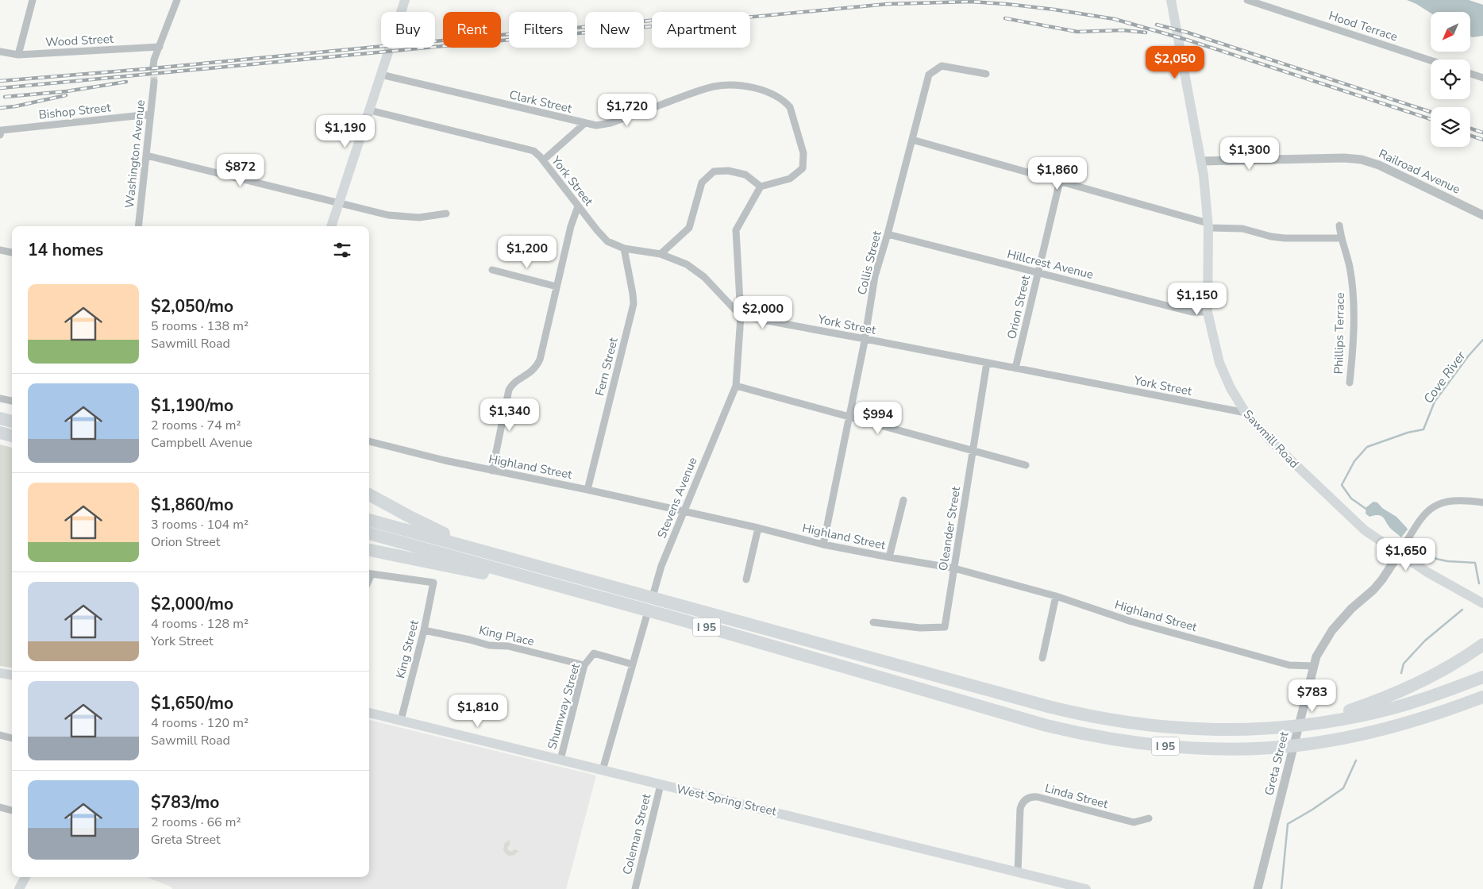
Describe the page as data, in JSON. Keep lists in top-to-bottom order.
{
  "streets": {
    "highway": ["I 95"],
    "main road": ["Sawmill Road", "West Spring Street"],
    "street": [
      "Hood Terrace",
      "Wood Street",
      "Clark Street",
      "Bishop Street",
      "Washington Avenue",
      "Railroad Avenue",
      "York Street",
      "Collis Street",
      "Hillcrest Avenue",
      "Orion Street",
      "Phillips Terrace",
      "Fern Street",
      "Highland Street",
      "Stevens Avenue",
      "Oleander Street",
      "King Place",
      "King Street",
      "Shumway Street",
      "Greta Street",
      "Linda Street",
      "Coleman Street"
    ]
  },
  "crossings": [
    ["Clark Street", "Stevens Avenue"],
    ["Bishop Street", "Washington Avenue"],
    ["Railroad Avenue", "Sawmill Road"],
    ["York Street", "Collis Street"],
    ["York Street", "Orion Street"],
    ["York Street", "Fern Street"],
    ["York Street", "Sawmill Road"],
    ["York Street", "Stevens Avenue"],
    ["York Street", "Oleander Street"],
    ["Collis Street", "Hillcrest Avenue"],
    ["Collis Street", "Highland Street"],
    ["Hillcrest Avenue", "Orion Street"],
    ["Hillcrest Avenue", "Sawmill Road"],
    ["Fern Street", "Highland Street"],
    ["Sawmill Road", "Greta Street"],
    ["Highland Street", "Stevens Avenue"],
    ["Highland Street", "Oleander Street"],
    ["Highland Street", "Greta Street"],
    ["Stevens Avenue", "Shumway Street"],
    ["Stevens Avenue", "West Spring Street"],
    ["King Place", "King Street"],
    ["King Place", "Shumway Street"],
    ["King Street", "West Spring Street"],
    ["Shumway Street", "West Spring Street"],
    ["Linda Street", "West Spring Street"],
    ["West Spring Street", "Coleman Street"]
  ],
  "water": ["Cove River"],
  "north": "bottom left",
  "page": {
    "chip": [
      "Buy",
      "Rent",
      "Filters",
      "New",
      "Apartment"
    ],
    "price": [
      "$2,050",
      "$1,720",
      "$1,190",
      "$1,300",
      "$872",
      "$1,860",
      "$1,200",
      "$1,150",
      "$2,000",
      "$1,340",
      "$994",
      "$1,650",
      "$783",
      "$1,810"
    ],
    "heading": "14 homes",
    "list": [
      {
        "name": "$2,050/mo",
        "note": "5 rooms · 138 m² · Sawmill Road"
      },
      {
        "name": "$1,190/mo",
        "note": "2 rooms · 74 m² · Campbell Avenue"
      },
      {
        "name": "$1,860/mo",
        "note": "3 rooms · 104 m² · Orion Street"
      },
      {
        "name": "$2,000/mo",
        "note": "4 rooms · 128 m² · York Street"
      },
      {
        "name": "$1,650/mo",
        "note": "4 rooms · 120 m² · Sawmill Road"
      },
      {
        "name": "$783/mo",
        "note": "2 rooms · 66 m² · Greta Street"
      }
    ]
  }
}
